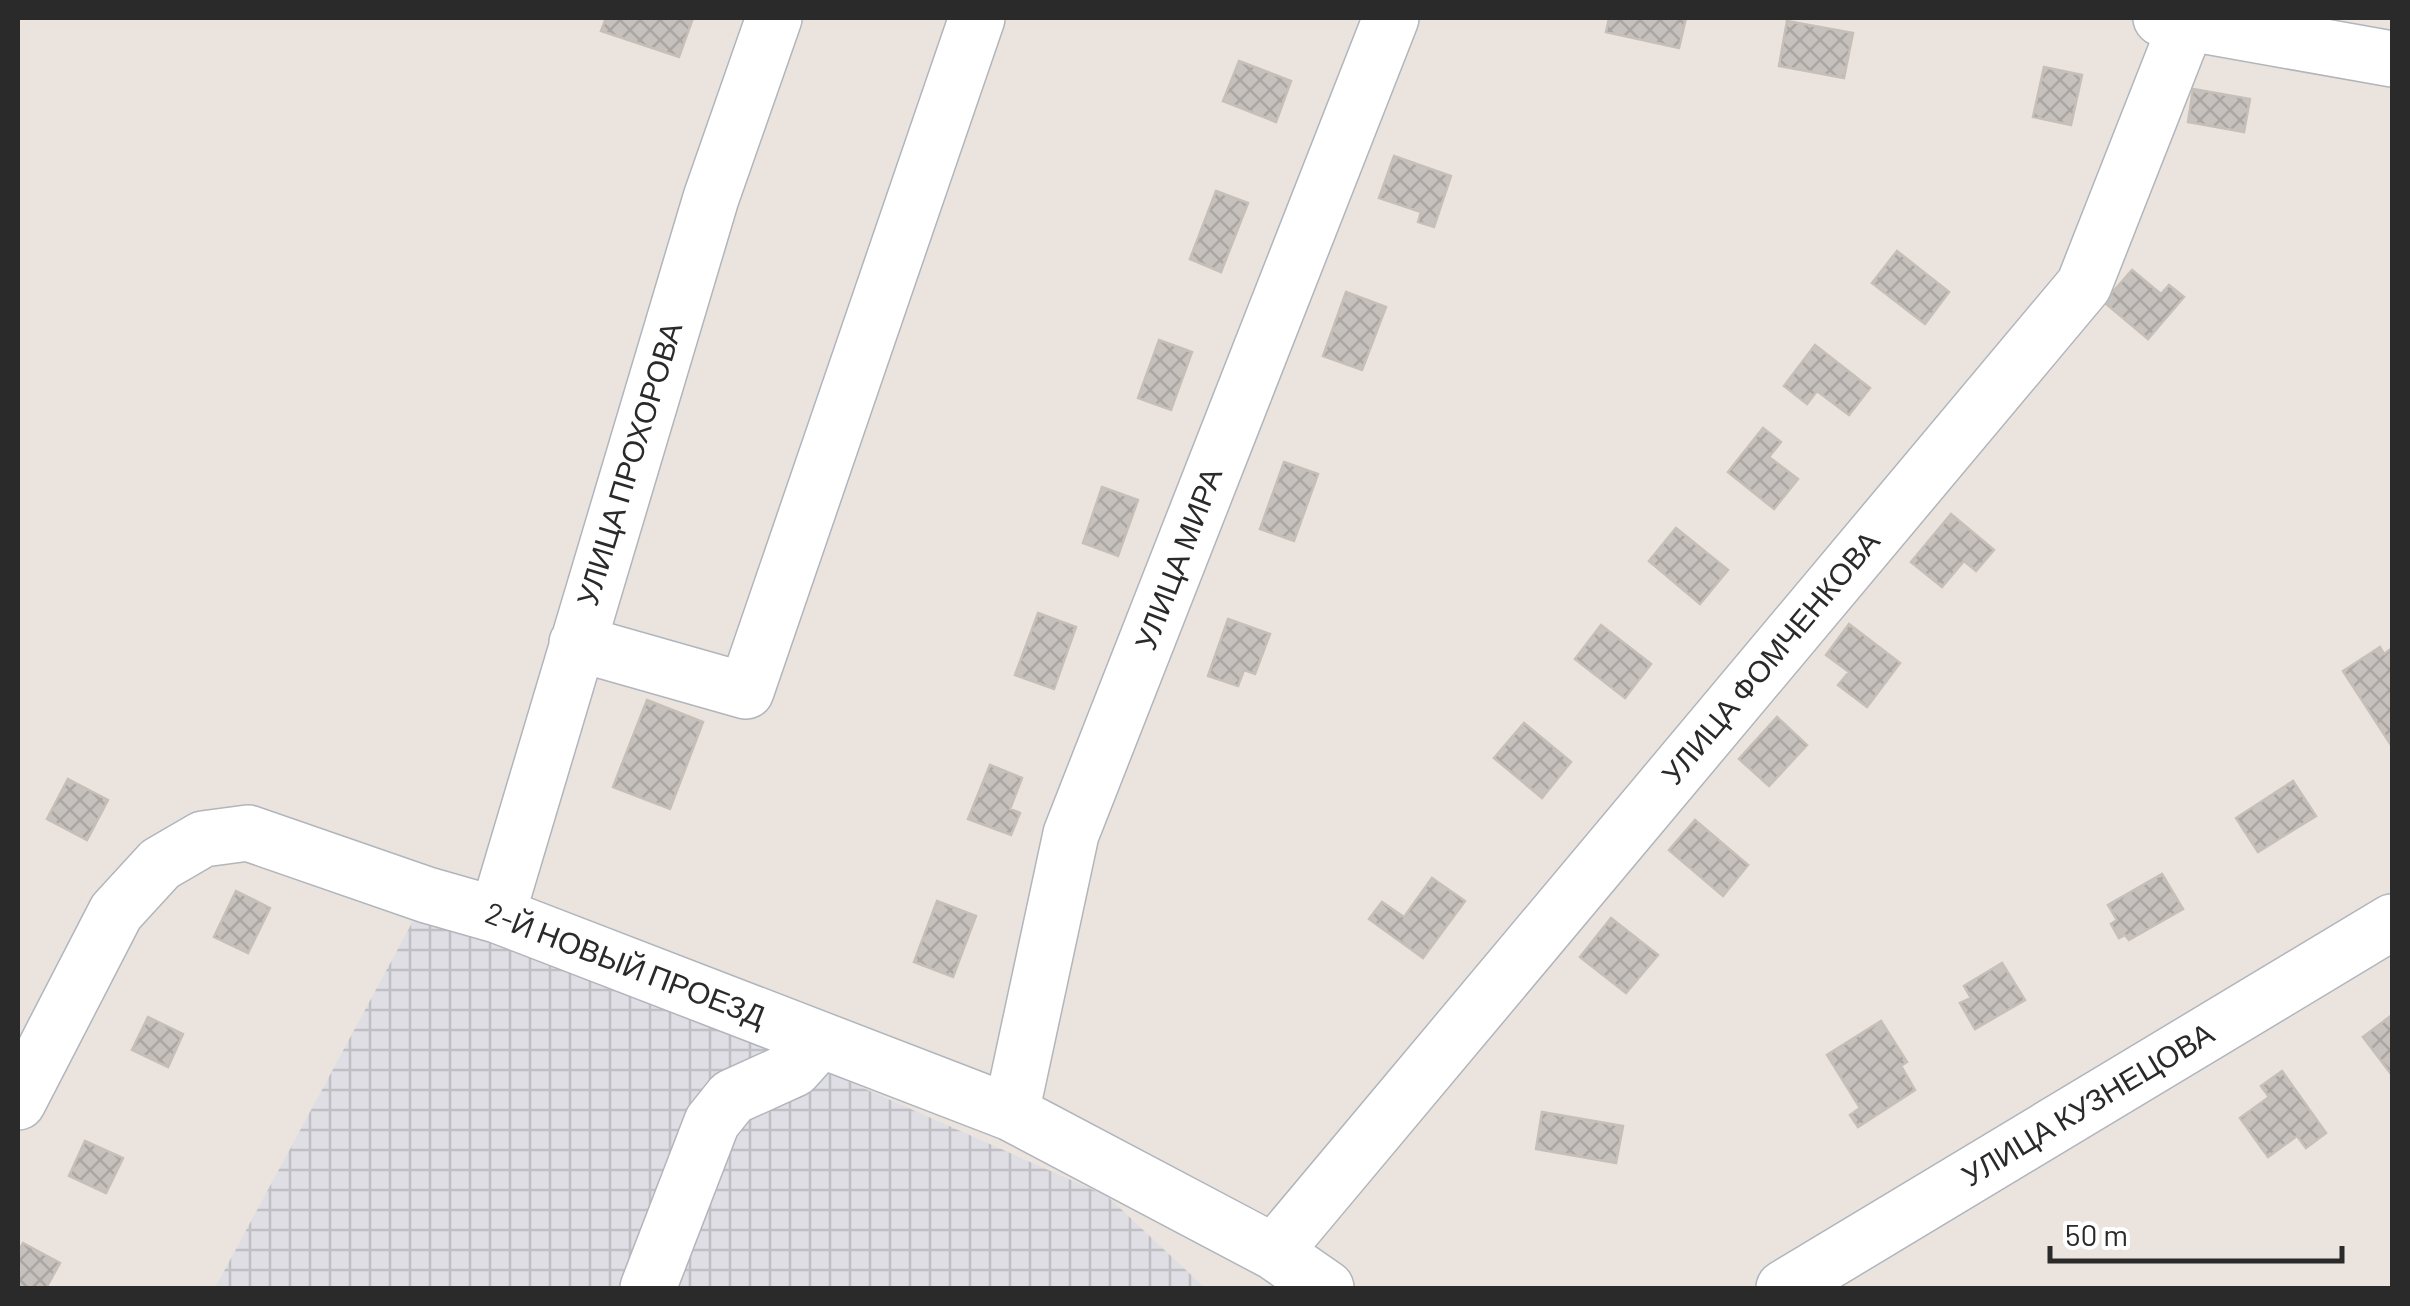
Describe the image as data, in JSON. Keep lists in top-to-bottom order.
{
  "streets": {
    "street": [
      "УЛИЦА ПРОХОРОВА",
      "УЛИЦА МИРА",
      "УЛИЦА ФОМЧЕНКОВА",
      "2-Й НОВЫЙ ПРОЕЗД",
      "УЛИЦА КУЗНЕЦОВА"
    ]
  },
  "crossings": [
    ["УЛИЦА ПРОХОРОВА", "2-Й НОВЫЙ ПРОЕЗД"],
    ["УЛИЦА МИРА", "2-Й НОВЫЙ ПРОЕЗД"],
    ["УЛИЦА ФОМЧЕНКОВА", "2-Й НОВЫЙ ПРОЕЗД"]
  ],
  "scale_bar": "50 m"
}
